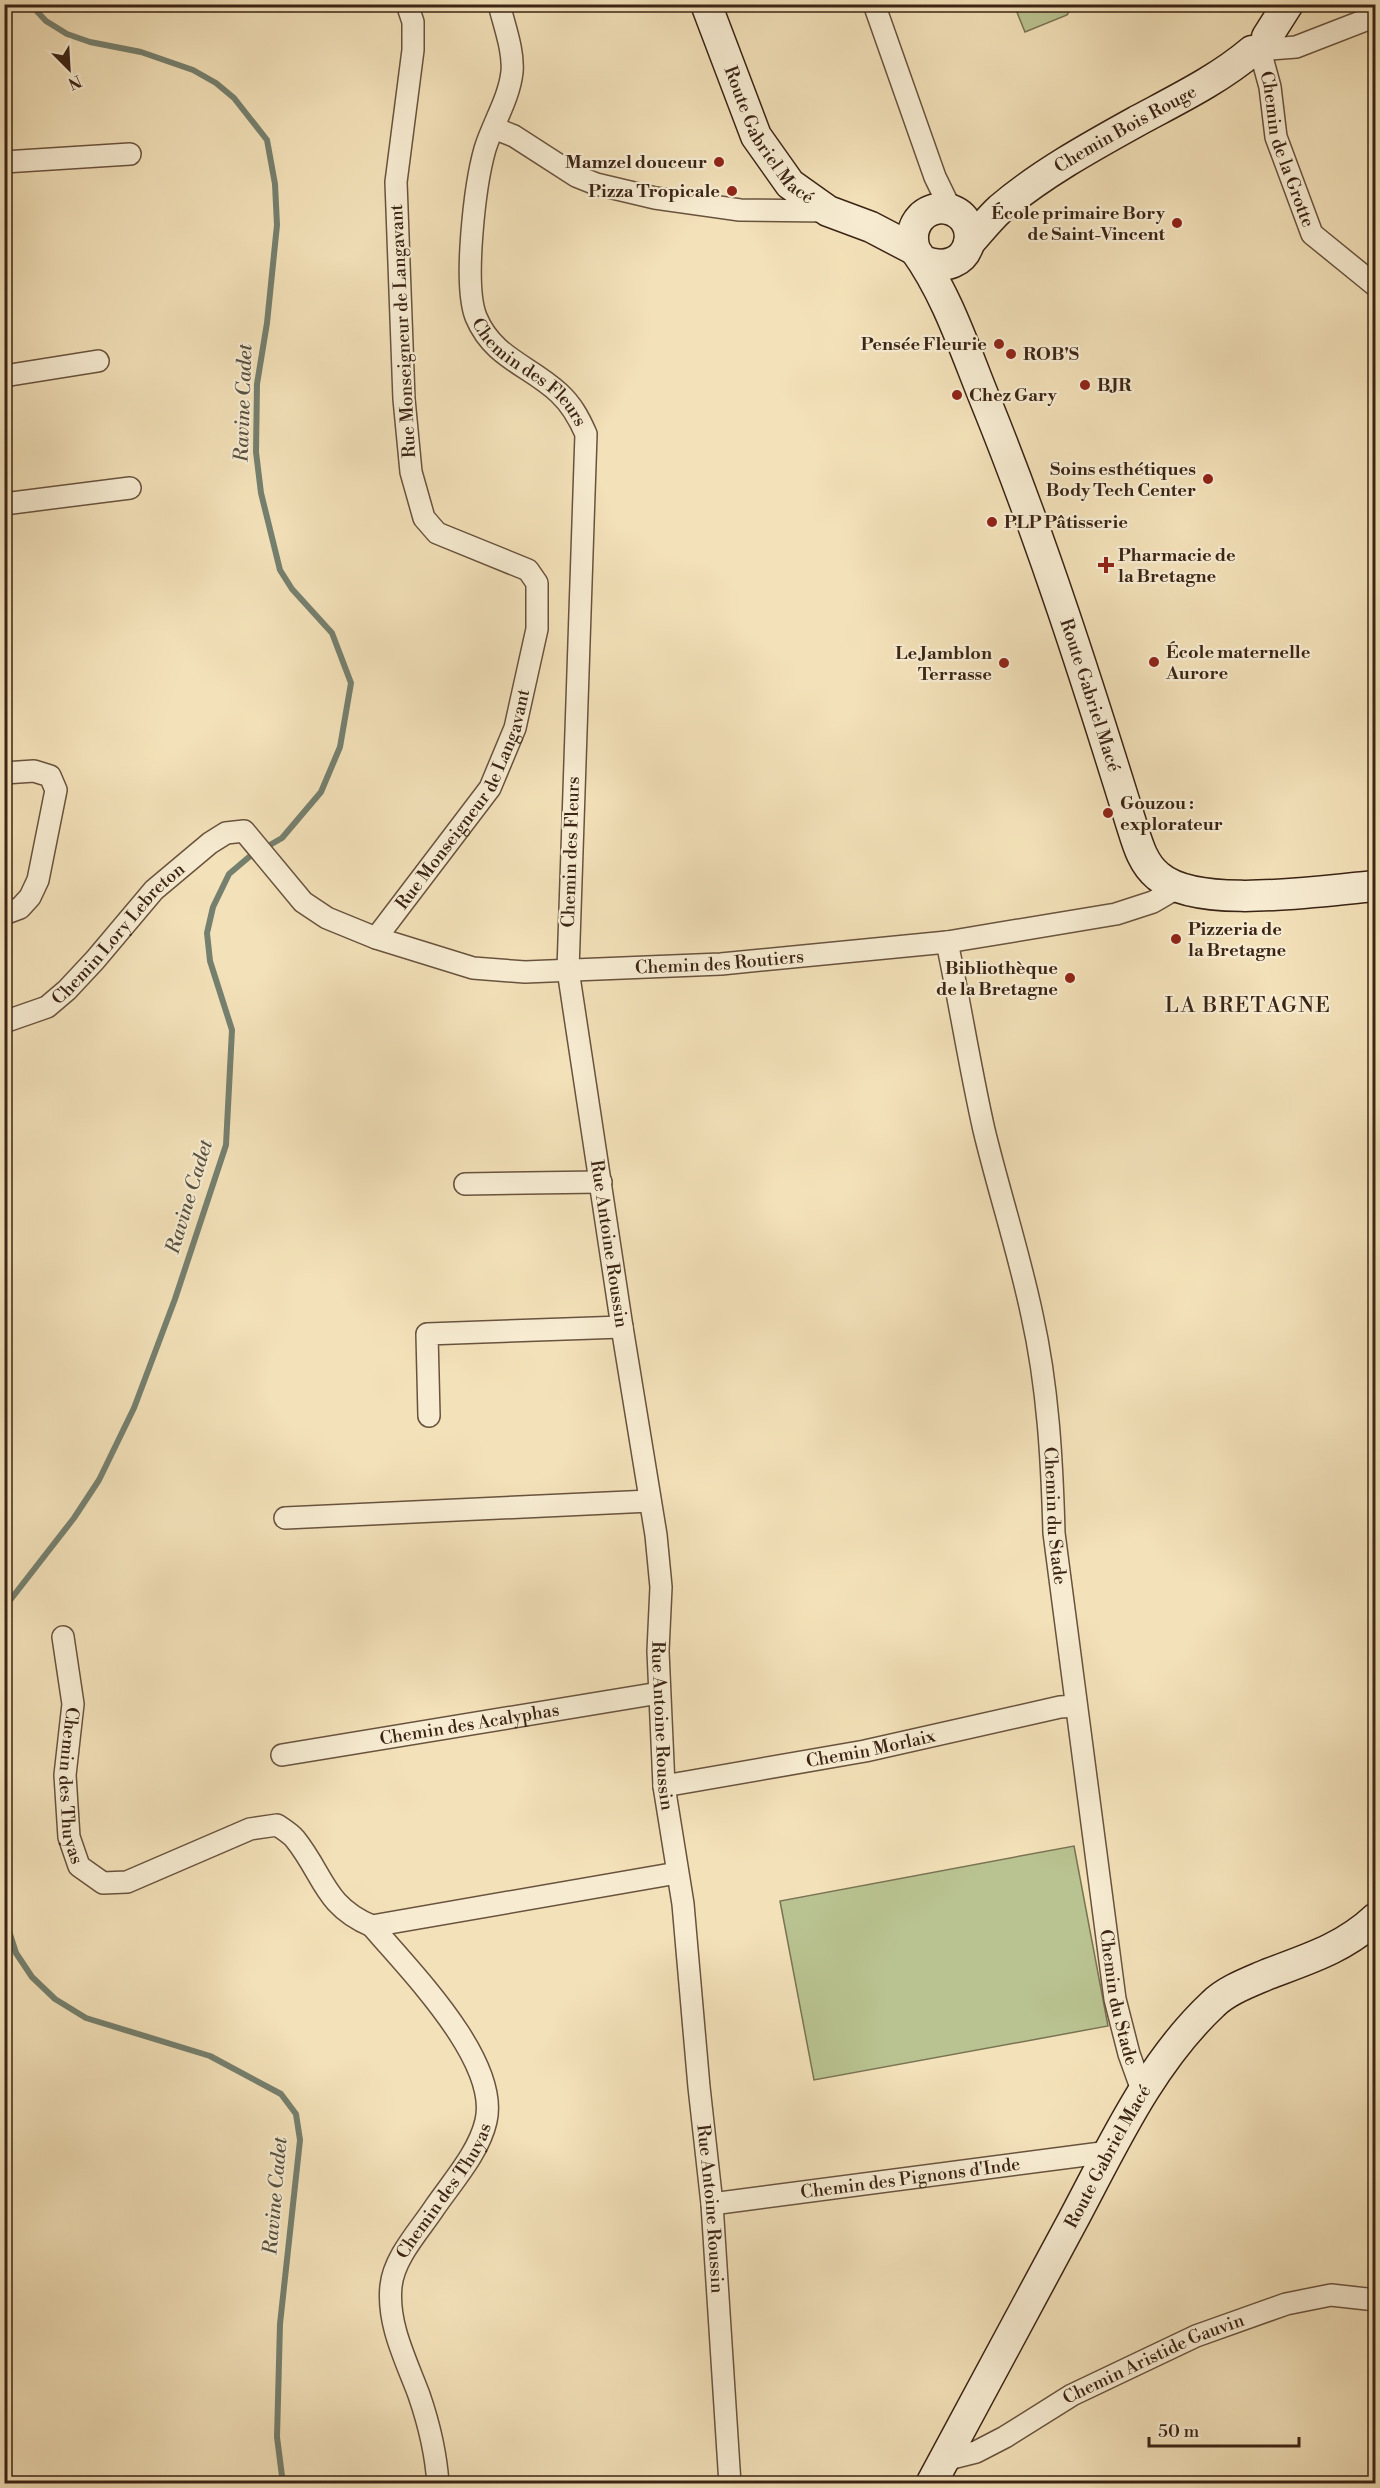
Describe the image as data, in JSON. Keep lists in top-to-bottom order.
{
  "streets": {
    "main road": ["Chemin Bois Rouge", "Route Gabriel Macé"],
    "street": [
      "Chemin de la Grotte",
      "Rue Monseigneur de Langavant",
      "Chemin des Fleurs",
      "Chemin Lory Lebreton",
      "Chemin des Routiers",
      "Rue Antoine Roussin",
      "Chemin du Stade",
      "Chemin des Acalyphas",
      "Chemin Morlaix",
      "Chemin des Thuyas",
      "Chemin des Pignons d'Inde",
      "Chemin Aristide Gauvin"
    ]
  },
  "crossings": [
    ["Chemin Bois Rouge", "Route Gabriel Macé"],
    ["Chemin Bois Rouge", "Chemin de la Grotte"],
    ["Route Gabriel Macé", "Chemin des Routiers"],
    ["Route Gabriel Macé", "Chemin du Stade"],
    ["Route Gabriel Macé", "Chemin des Pignons d'Inde"],
    ["Route Gabriel Macé", "Chemin Aristide Gauvin"],
    ["Rue Monseigneur de Langavant", "Chemin des Routiers"],
    ["Chemin des Fleurs", "Chemin des Routiers"],
    ["Chemin des Fleurs", "Rue Antoine Roussin"],
    ["Chemin Lory Lebreton", "Chemin des Routiers"],
    ["Chemin des Routiers", "Rue Antoine Roussin"],
    ["Chemin des Routiers", "Chemin du Stade"],
    ["Rue Antoine Roussin", "Chemin des Acalyphas"],
    ["Rue Antoine Roussin", "Chemin Morlaix"],
    ["Rue Antoine Roussin", "Chemin des Pignons d'Inde"],
    ["Chemin du Stade", "Chemin Morlaix"]
  ],
  "districts": ["LA BRETAGNE"],
  "water": ["Ravine Cadet"],
  "places": {
    "other": [
      "Mamzel douceur",
      "Pizza Tropicale",
      "École primaire Bory de Saint-Vincent",
      "Pensée Fleurie",
      "ROB'S",
      "BJR",
      "Chez Gary",
      "Soins esthétiques Body Tech Center",
      "PLP Pâtisserie",
      "École maternelle Aurore",
      "Le Jamblon Terrasse",
      "Gouzou : explorateur",
      "Pizzeria de la Bretagne",
      "Bibliothèque de la Bretagne"
    ],
    "health": ["Pharmacie de la Bretagne"]
  },
  "scale_bar": "50 m",
  "north": "bottom right"
}
